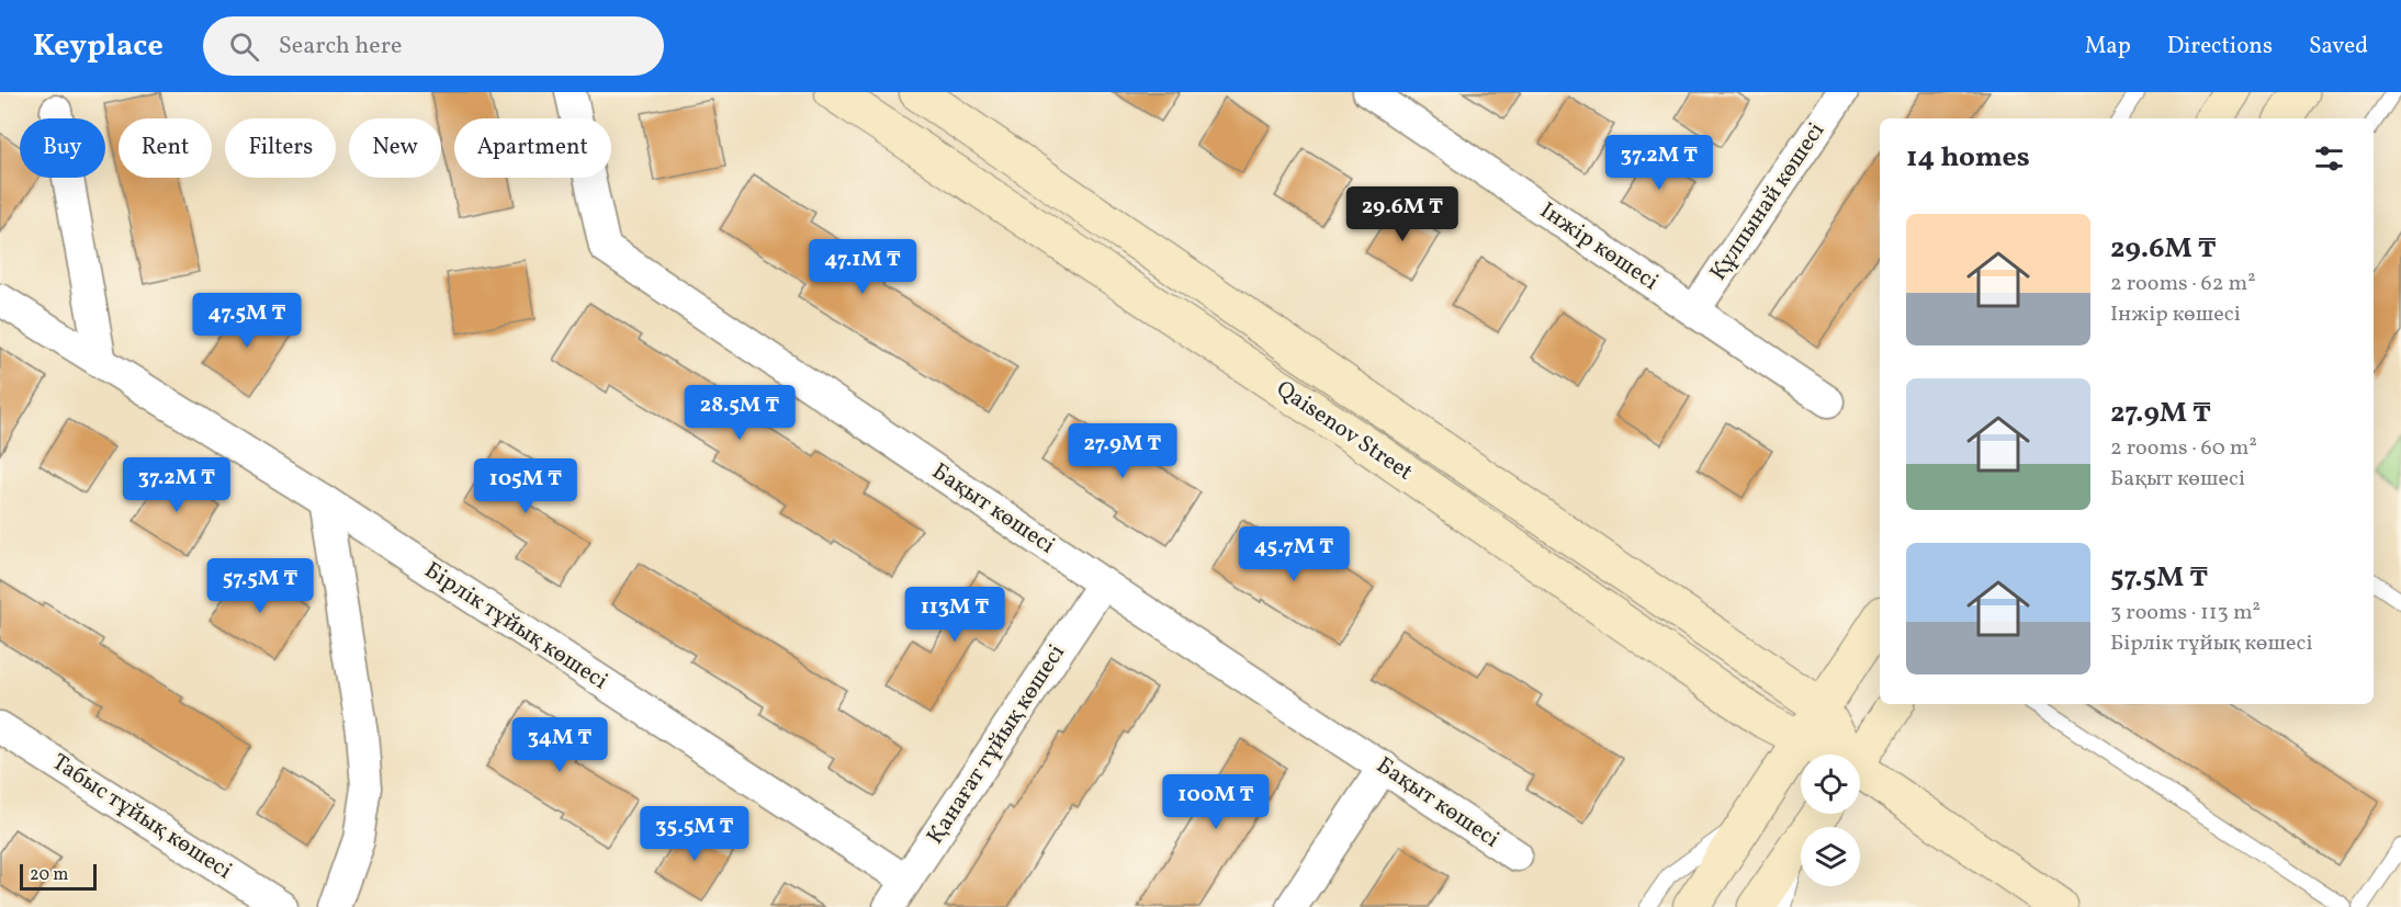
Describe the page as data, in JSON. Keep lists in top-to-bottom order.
{
  "streets": {
    "street": [
      "Құлпынай көшесі",
      "Інжір көшесі",
      "Qaisenov Street",
      "Бақыт көшесі",
      "Бірлік тұйық көшесі",
      "Қанағат тұйық көшесі",
      "Табыс тұйық көшесі"
    ]
  },
  "crossings": [
    ["Құлпынай көшесі", "Інжір көшесі"],
    ["Бақыт көшесі", "Қанағат тұйық көшесі"],
    ["Бірлік тұйық көшесі", "Қанағат тұйық көшесі"]
  ],
  "scale_bar": "20 m",
  "page": {
    "header": "Keyplace",
    "search": "Search here",
    "nav": ["Map", "Directions", "Saved"],
    "chip": [
      "Buy",
      "Rent",
      "Filters",
      "New",
      "Apartment"
    ],
    "heading": "14 homes",
    "price": [
      "37.2M ₸",
      "29.6M ₸",
      "47.1M ₸",
      "47.5M ₸",
      "28.5M ₸",
      "27.9M ₸",
      "37.2M ₸",
      "105M ₸",
      "45.7M ₸",
      "57.5M ₸",
      "113M ₸",
      "34M ₸",
      "100M ₸",
      "35.5M ₸"
    ],
    "list": [
      {
        "name": "29.6M ₸",
        "note": "2 rooms · 62 m² · Інжір көшесі"
      },
      {
        "name": "27.9M ₸",
        "note": "2 rooms · 60 m² · Бақыт көшесі"
      },
      {
        "name": "57.5M ₸",
        "note": "3 rooms · 113 m² · Бірлік тұйық көшесі"
      }
    ],
    "scale": "20 m"
  }
}
